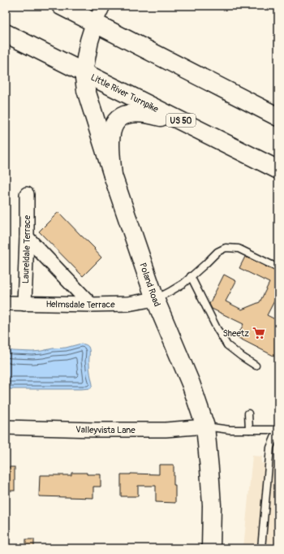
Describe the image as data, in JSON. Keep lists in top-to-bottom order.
{
  "streets": {
    "main road": ["Little River Turnpike", "US 50", "Poland Road"],
    "street": ["Laureldale Terrace", "Helmsdale Terrace", "Valleyvista Lane"]
  },
  "crossings": [
    ["Little River Turnpike", "Poland Road"],
    ["Laureldale Terrace", "Helmsdale Terrace"],
    ["Poland Road", "Helmsdale Terrace"],
    ["Poland Road", "Valleyvista Lane"]
  ],
  "places": {
    "supermarket": ["Sheetz"]
  }
}
